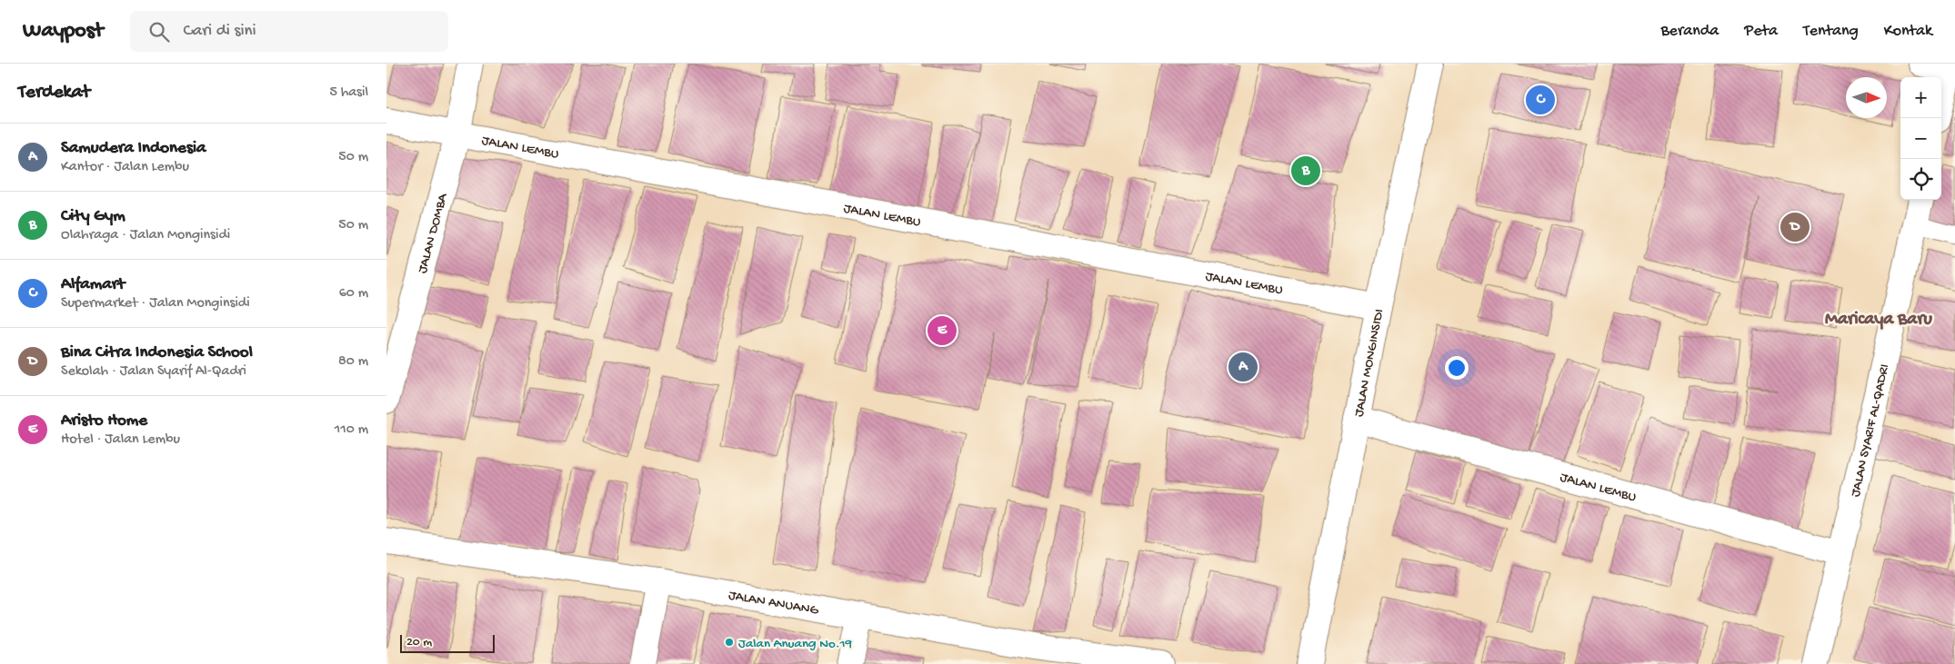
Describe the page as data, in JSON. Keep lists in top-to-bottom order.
{
  "streets": {
    "street": [
      "JALAN LEMBU",
      "JALAN DOMBA",
      "JALAN MONGINSIDI",
      "JALAN SYARIF AL-QADRI",
      "JALAN ANUANG"
    ]
  },
  "crossings": [
    ["JALAN LEMBU", "JALAN DOMBA"],
    ["JALAN LEMBU", "JALAN MONGINSIDI"],
    ["JALAN LEMBU", "JALAN SYARIF AL-QADRI"]
  ],
  "districts": ["Maricaya Baru"],
  "places": ["Jalan Anuang No.19"],
  "scale_bar": "20 m",
  "north": "right",
  "page": {
    "header": "Waypost",
    "search": "Cari di sini",
    "nav": [
      "Beranda",
      "Peta",
      "Tentang",
      "Kontak"
    ],
    "heading": ["Terdekat", "5 hasil"],
    "map_buttons": ["+", "−"],
    "pins": [
      "C",
      "B",
      "D",
      "E",
      "A"
    ],
    "list": [
      {
        "mark": "A",
        "name": "Samudera Indonesia",
        "note": "Kantor · Jalan Lembu",
        "value": "50 m"
      },
      {
        "mark": "B",
        "name": "City Gym",
        "note": "Olahraga · Jalan Monginsidi",
        "value": "50 m"
      },
      {
        "mark": "C",
        "name": "Alfamart",
        "note": "Supermarket · Jalan Monginsidi",
        "value": "60 m"
      },
      {
        "mark": "D",
        "name": "Bina Citra Indonesia School",
        "note": "Sekolah · Jalan Syarif Al-Qadri",
        "value": "80 m"
      },
      {
        "mark": "E",
        "name": "Aristo Home",
        "note": "Hotel · Jalan Lembu",
        "value": "110 m"
      }
    ],
    "scale": "20 m"
  }
}
